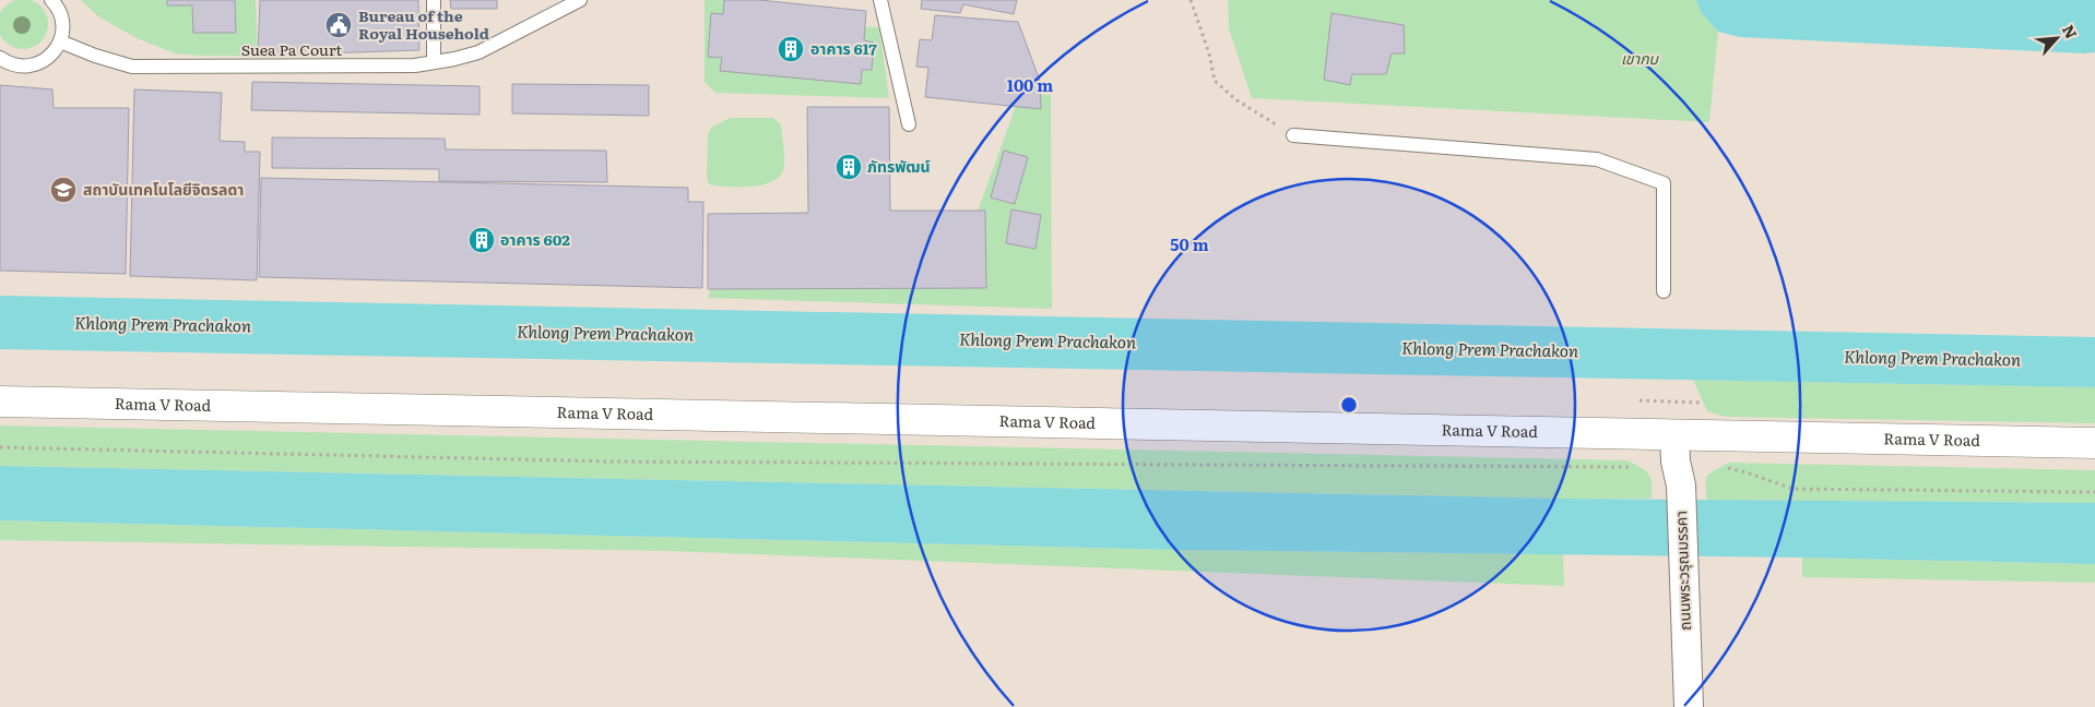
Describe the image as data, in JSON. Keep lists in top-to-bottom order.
{
  "streets": {
    "main road": ["Rama V Road"],
    "street": ["ถนนพระวรุณมรรคา"],
    "lane": ["Suea Pa Court"]
  },
  "crossings": [
    ["Rama V Road", "ถนนพระวรุณมรรคา"]
  ],
  "water": ["Khlong Prem Prachakon"],
  "parks": ["เขากบ"],
  "places": {
    "public building": ["Bureau of the Royal Household"],
    "building": ["อาคาร 617", "ภัทรพัฒน์", "อาคาร 602"],
    "school or university": ["สถาบันเทคโนโลยีจิตรลดา"]
  },
  "north": "top right",
  "rings": ["100 m", "50 m"]
}
